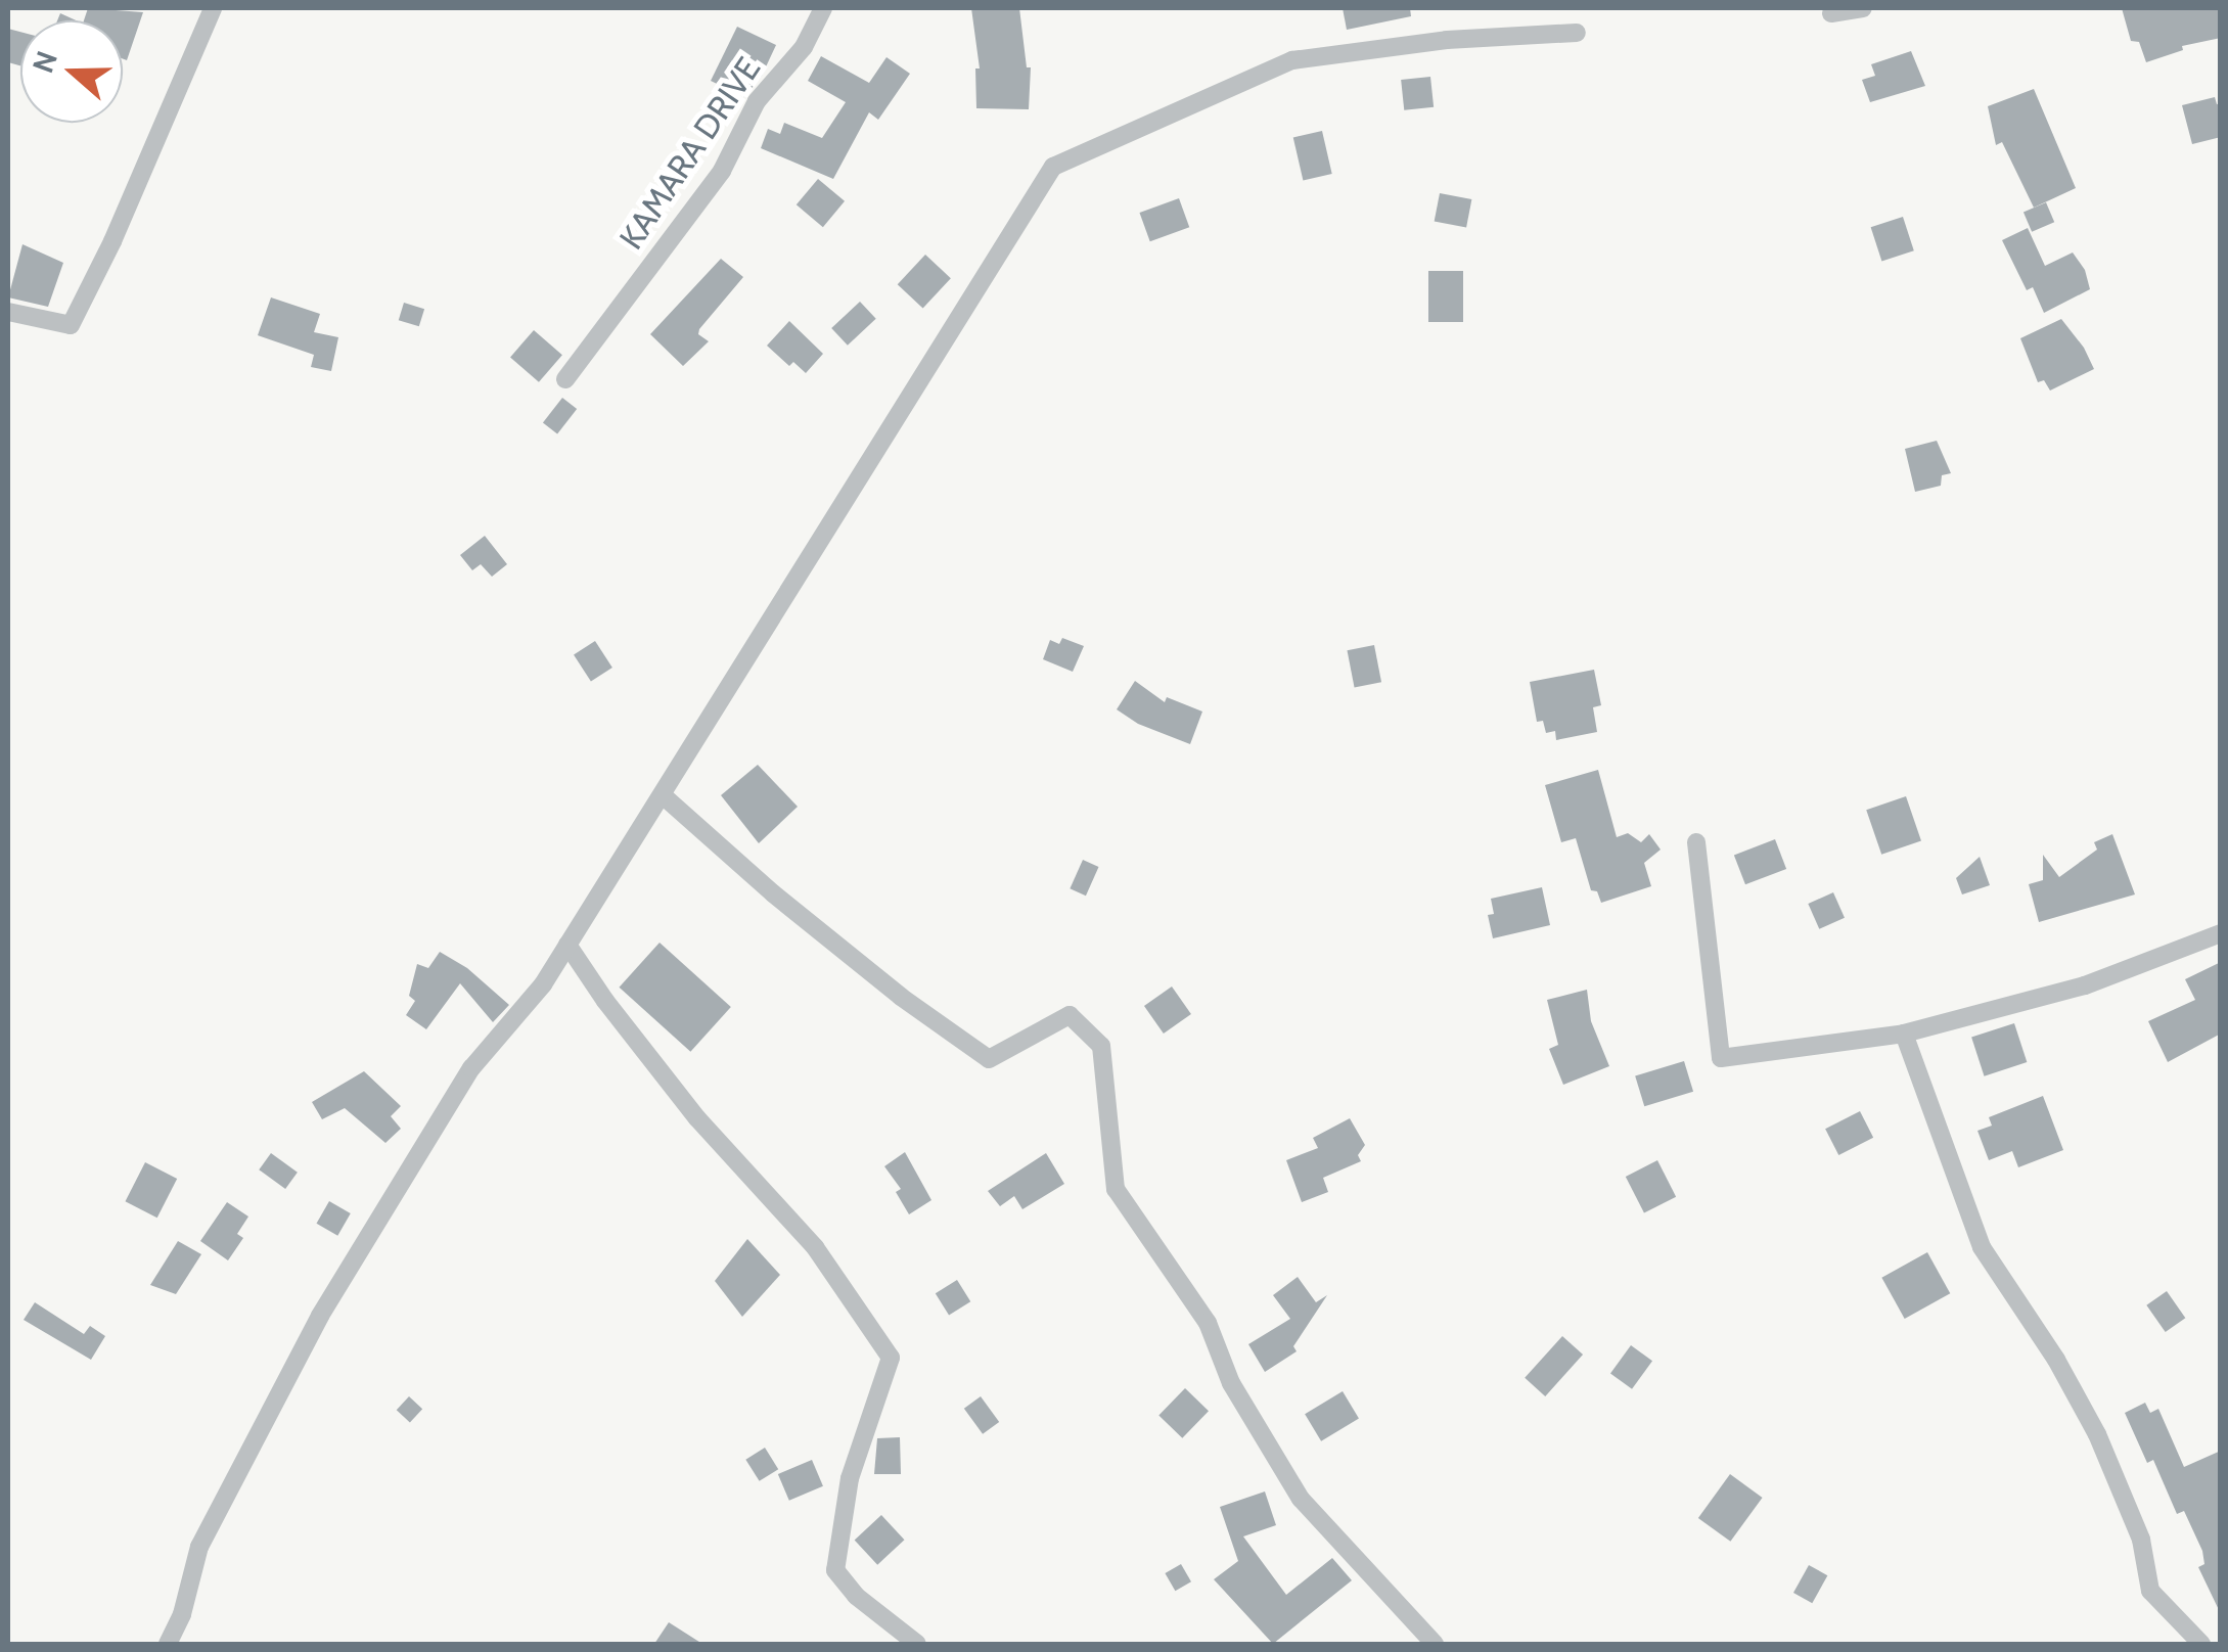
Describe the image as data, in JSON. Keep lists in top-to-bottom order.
{
  "streets": {
    "street": ["KAMARA DRIVE"]
  },
  "north": "left"
}
